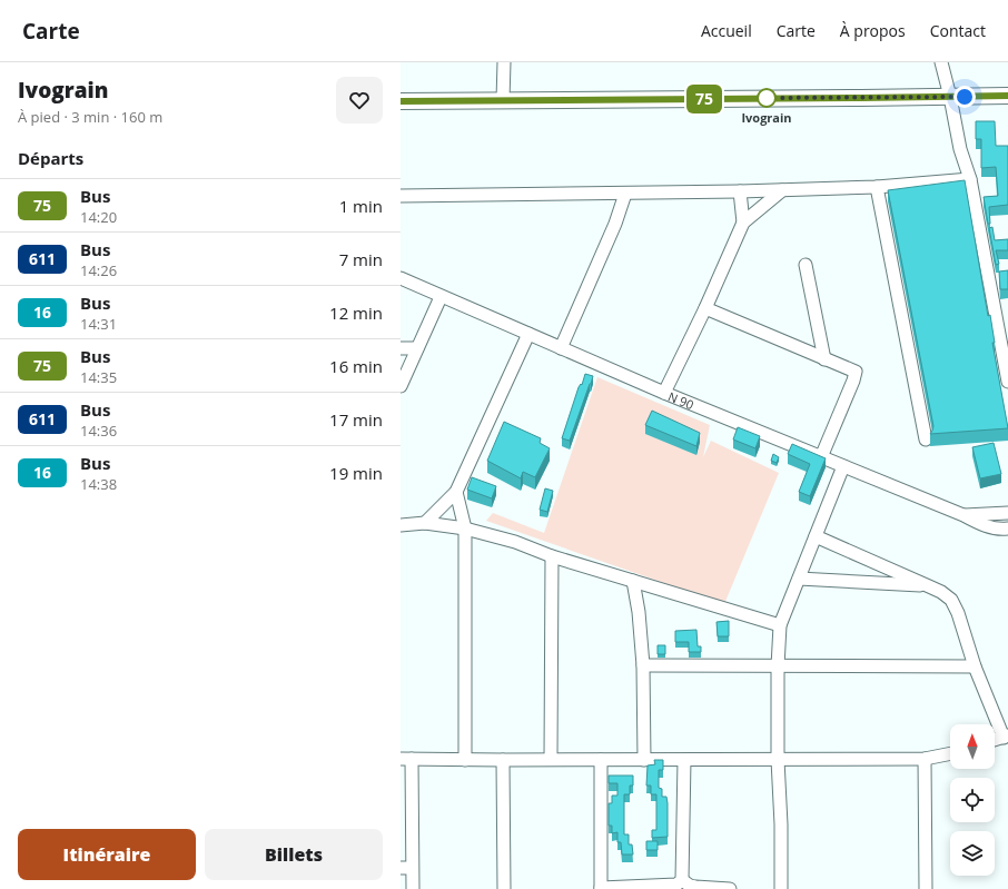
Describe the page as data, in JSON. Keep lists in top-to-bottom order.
{
  "streets": {
    "street": ["N 90"]
  },
  "places": ["Ivograin"],
  "lines": ["bus line 75"],
  "north": "top",
  "page": {
    "header": "Carte",
    "nav": [
      "Accueil",
      "Carte",
      "À propos",
      "Contact"
    ],
    "heading": [
      ["Ivograin", "À pied · 3 min · 160 m"],
      "Départs"
    ],
    "on_map": "75",
    "list": [
      {
        "mark": "75",
        "name": "Bus",
        "note": "14:20",
        "value": "1 min"
      },
      {
        "mark": "611",
        "name": "Bus",
        "note": "14:26",
        "value": "7 min"
      },
      {
        "mark": "16",
        "name": "Bus",
        "note": "14:31",
        "value": "12 min"
      },
      {
        "mark": "75",
        "name": "Bus",
        "note": "14:35",
        "value": "16 min"
      },
      {
        "mark": "611",
        "name": "Bus",
        "note": "14:36",
        "value": "17 min"
      },
      {
        "mark": "16",
        "name": "Bus",
        "note": "14:38",
        "value": "19 min"
      }
    ],
    "buttons": ["Itinéraire", "Billets"]
  }
}
